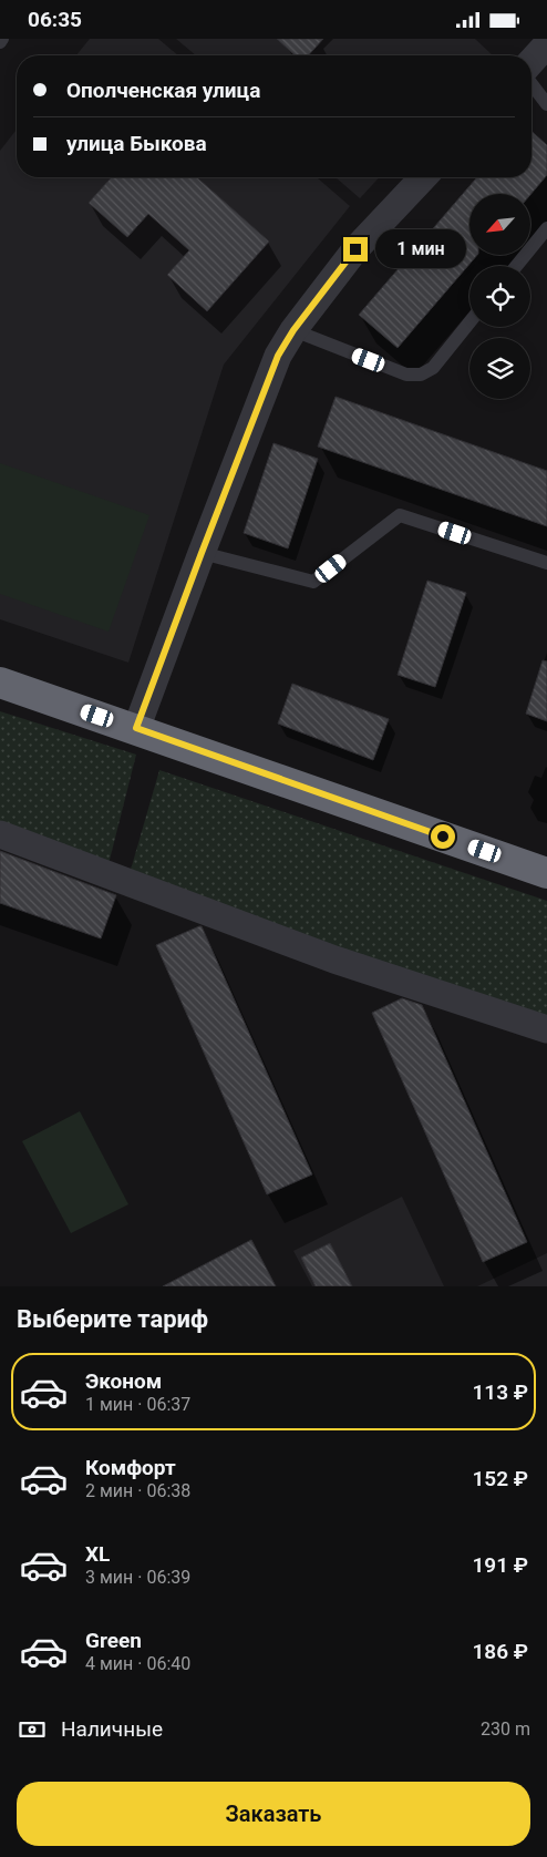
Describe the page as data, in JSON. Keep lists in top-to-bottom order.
{
  "north": "bottom left",
  "page": {
    "status": "06:35",
    "banner": ["Ополченская улица", "улица Быкова"],
    "bubble": "1 мин",
    "heading": "Выберите тариф",
    "list": [
      {
        "name": "Эконом",
        "note": "1 мин · 06:37",
        "value": "113 ₽"
      },
      {
        "name": "Комфорт",
        "note": "2 мин · 06:38",
        "value": "152 ₽"
      },
      {
        "name": "XL",
        "note": "3 мин · 06:39",
        "value": "191 ₽"
      },
      {
        "name": "Green",
        "note": "4 мин · 06:40",
        "value": "186 ₽"
      }
    ],
    "pay": ["Наличные", "230 m"],
    "buttons": "Заказать"
  }
}
